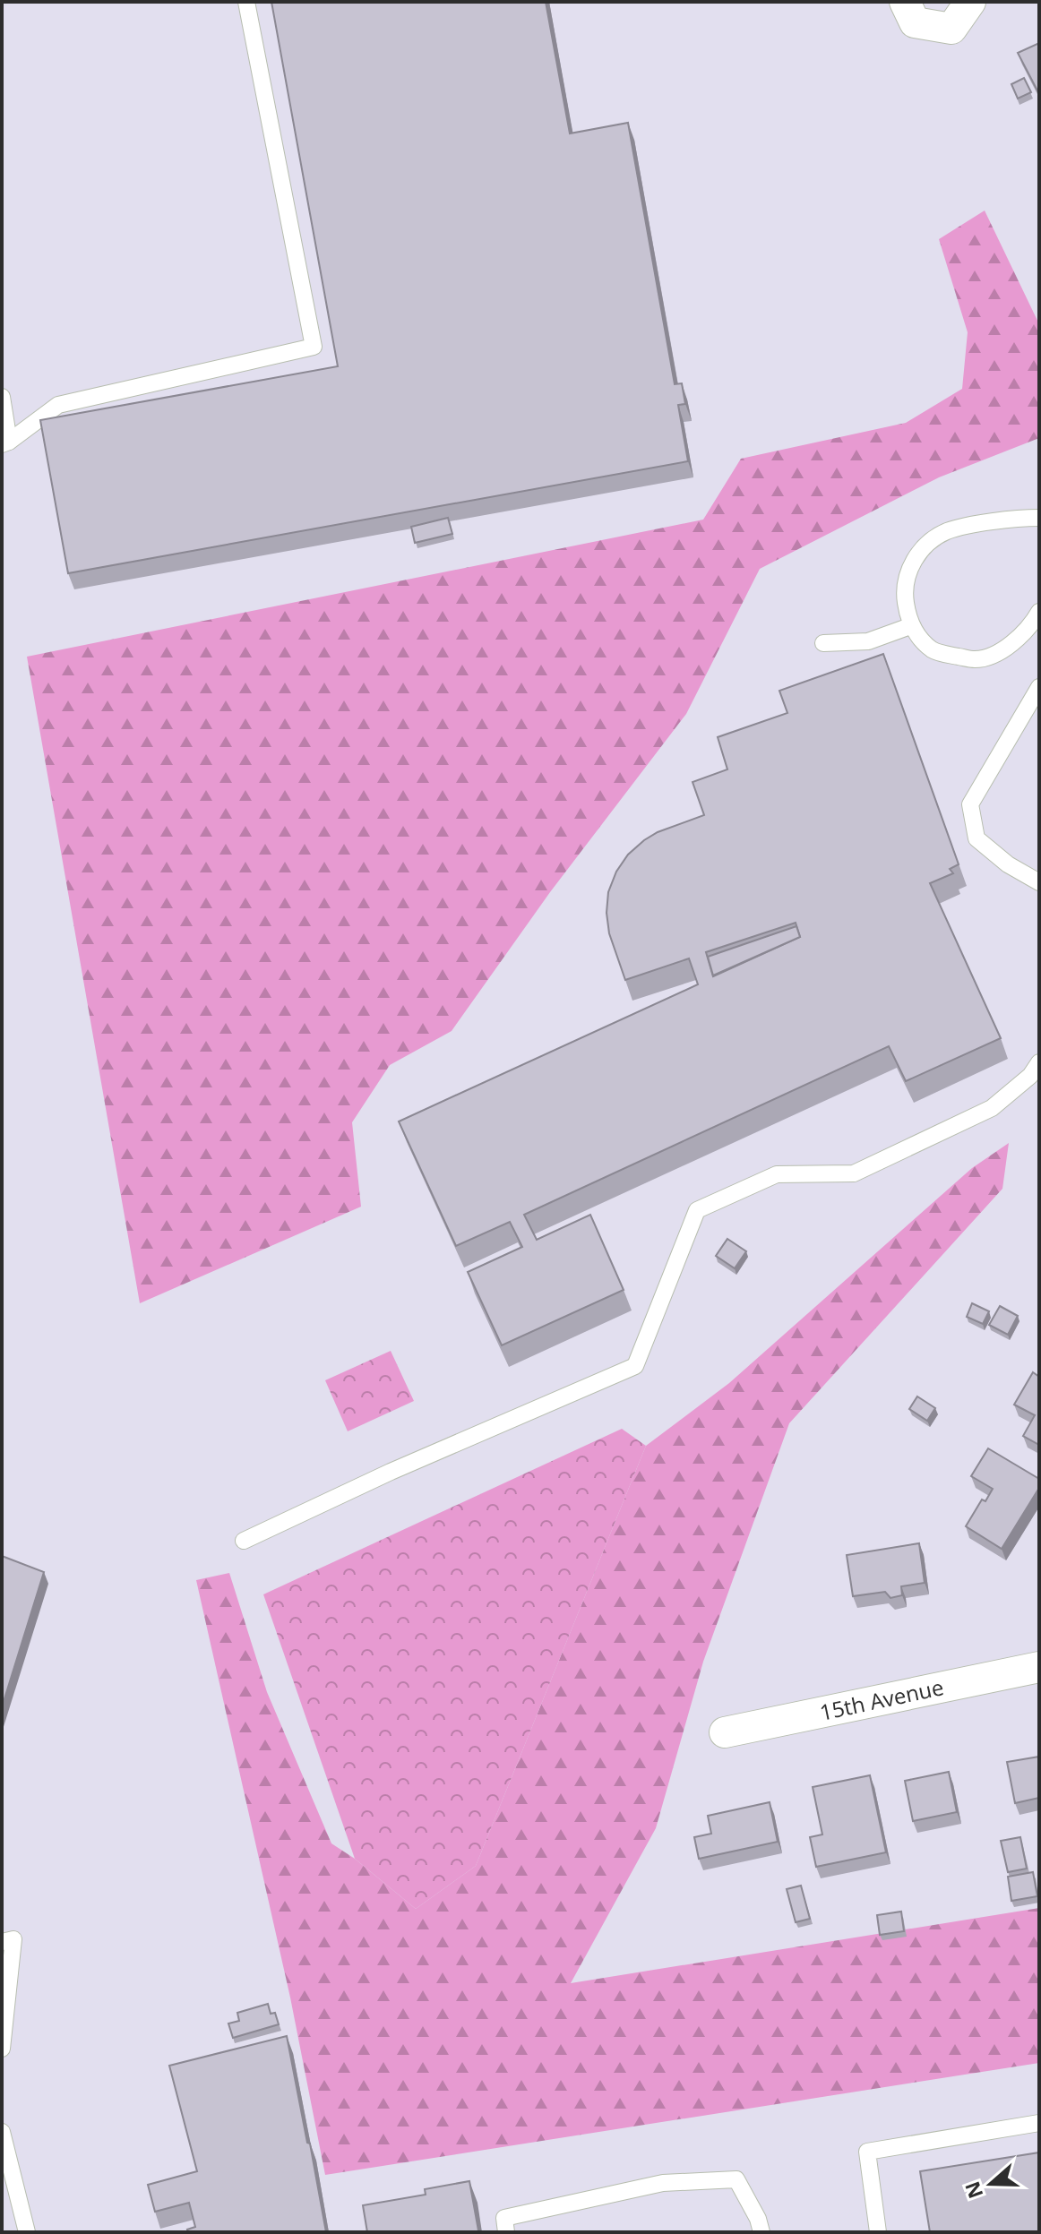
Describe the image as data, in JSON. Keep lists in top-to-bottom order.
{
  "streets": {
    "street": ["15th Avenue"]
  },
  "north": "left"
}
